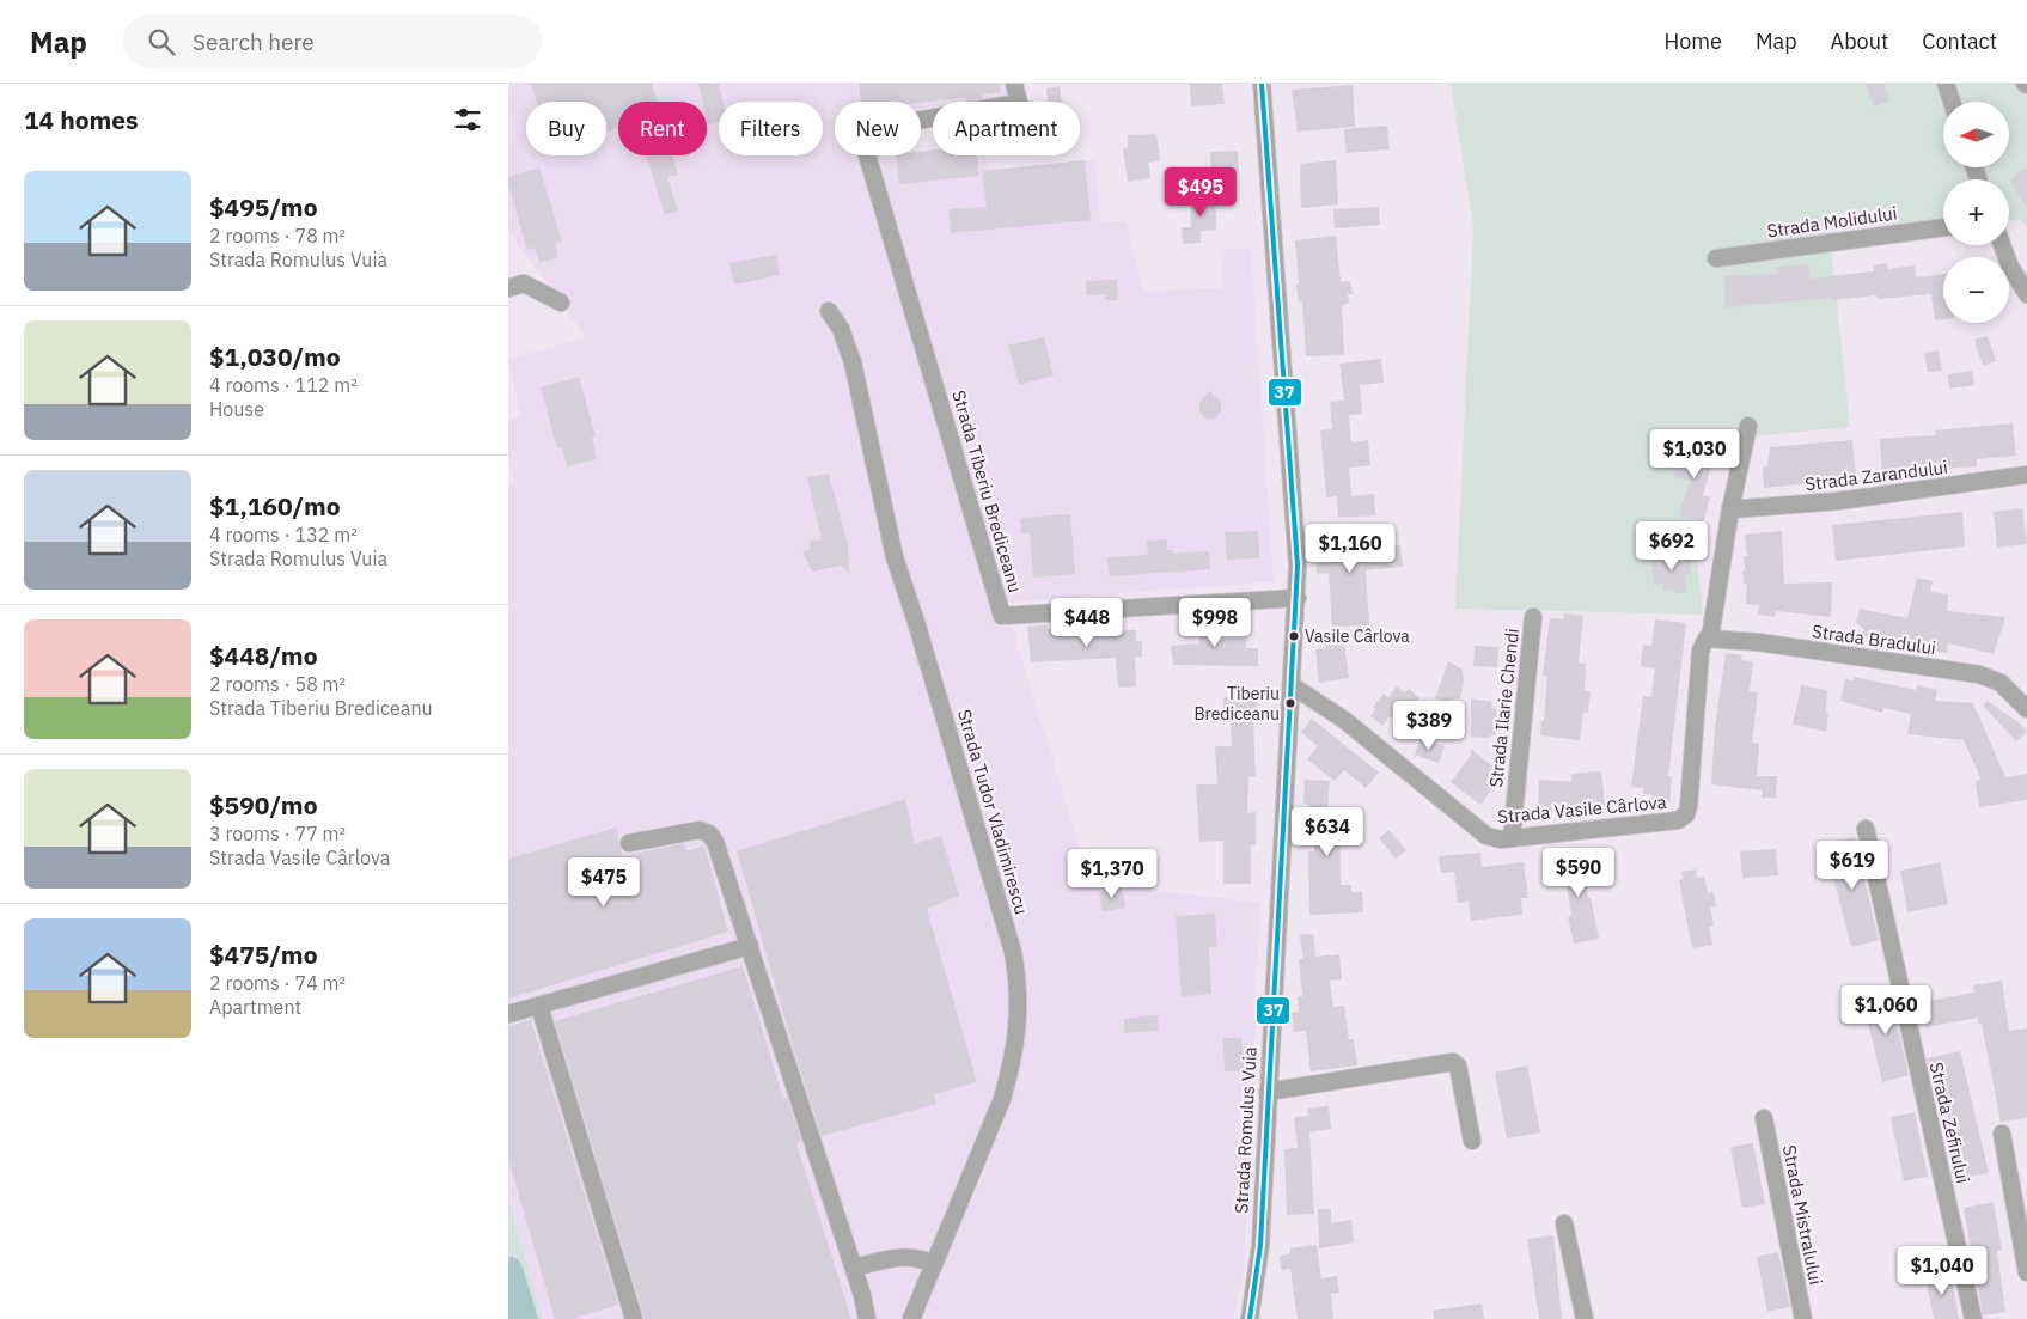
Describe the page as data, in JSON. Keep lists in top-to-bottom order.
{
  "streets": {
    "street": [
      "Strada Molidului",
      "Strada Zarandului",
      "Strada Tiberiu Brediceanu",
      "Strada Bradului",
      "Strada Ilarie Chendi",
      "Strada Vasile Cârlova",
      "Strada Tudor Vladimirescu",
      "Strada Zefirului",
      "Strada Romulus Vuia",
      "Strada Mistralului"
    ]
  },
  "crossings": [
    ["Strada Tiberiu Brediceanu", "Strada Romulus Vuia"],
    ["Strada Bradului", "Strada Vasile Cârlova"],
    ["Strada Ilarie Chendi", "Strada Vasile Cârlova"],
    ["Strada Vasile Cârlova", "Strada Romulus Vuia"]
  ],
  "places": ["Vasile Cârlova", "Tiberiu Brediceanu"],
  "lines": ["transit line 37"],
  "north": "left",
  "page": {
    "header": "Map",
    "search": "Search here",
    "nav": [
      "Home",
      "Map",
      "About",
      "Contact"
    ],
    "heading": "14 homes",
    "map_buttons": ["+", "−"],
    "chip": [
      "Buy",
      "Rent",
      "Filters",
      "New",
      "Apartment"
    ],
    "list": [
      {
        "name": "$495/mo",
        "note": "2 rooms · 78 m² · Strada Romulus Vuia"
      },
      {
        "name": "$1,030/mo",
        "note": "4 rooms · 112 m² · House"
      },
      {
        "name": "$1,160/mo",
        "note": "4 rooms · 132 m² · Strada Romulus Vuia"
      },
      {
        "name": "$448/mo",
        "note": "2 rooms · 58 m² · Strada Tiberiu Brediceanu"
      },
      {
        "name": "$590/mo",
        "note": "3 rooms · 77 m² · Strada Vasile Cârlova"
      },
      {
        "name": "$475/mo",
        "note": "2 rooms · 74 m² · Apartment"
      }
    ],
    "price": [
      "$495",
      "$1,030",
      "$692",
      "$1,160",
      "$448",
      "$998",
      "$389",
      "$634",
      "$619",
      "$590",
      "$1,370",
      "$475",
      "$1,060",
      "$1,040"
    ]
  }
}
